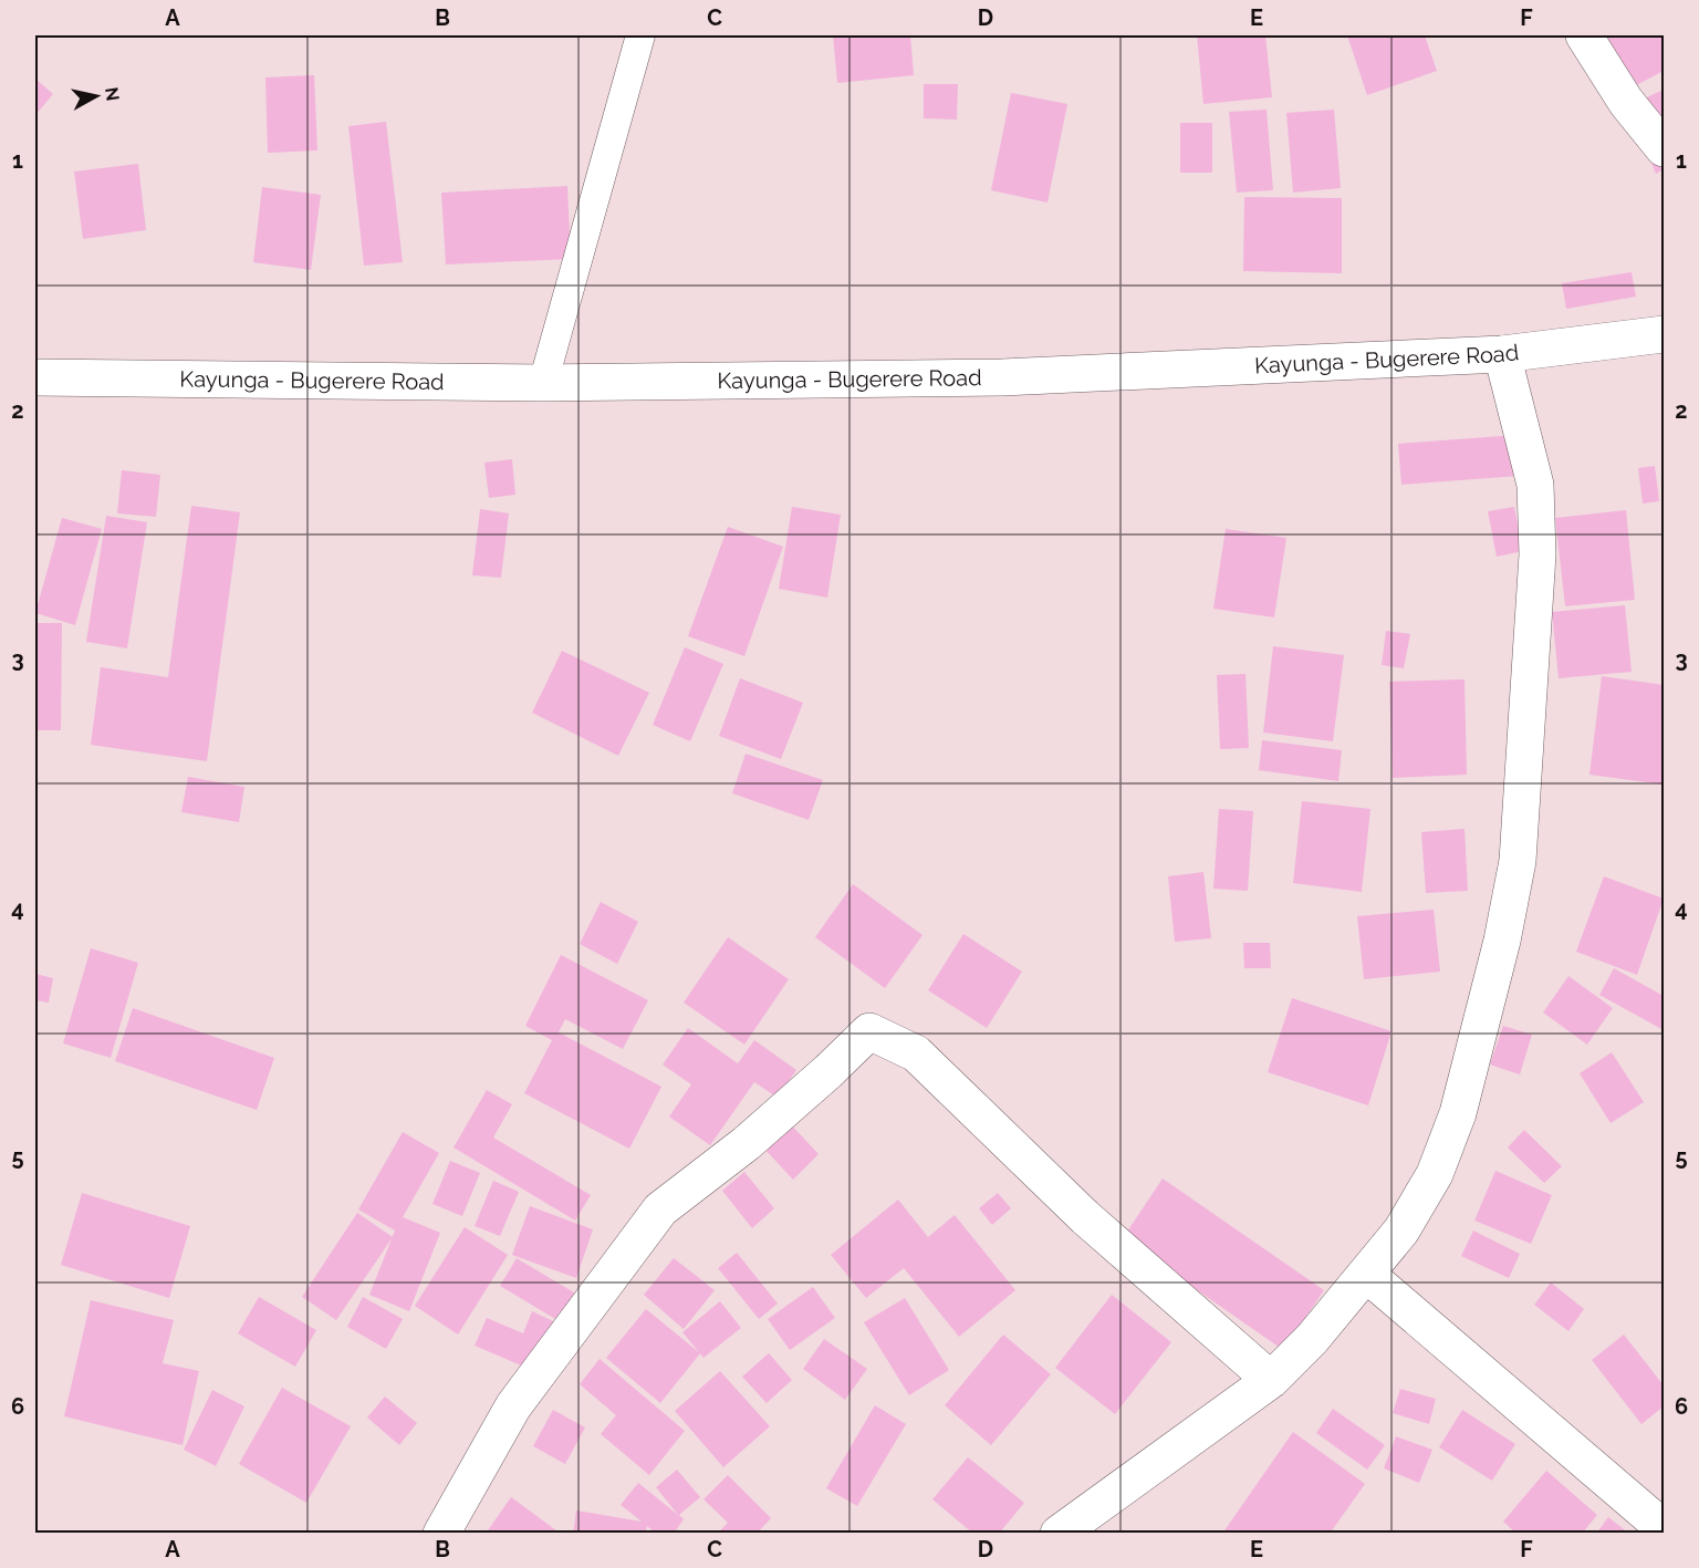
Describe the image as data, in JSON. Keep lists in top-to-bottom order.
{
  "streets": {
    "street": ["Kayunga - Bugerere Road"]
  },
  "north": "right",
  "grid": {
    "columns": [
      "A",
      "B",
      "C",
      "D",
      "E",
      "F"
    ],
    "rows": [
      "1",
      "2",
      "3",
      "4",
      "5",
      "6"
    ]
  }
}
